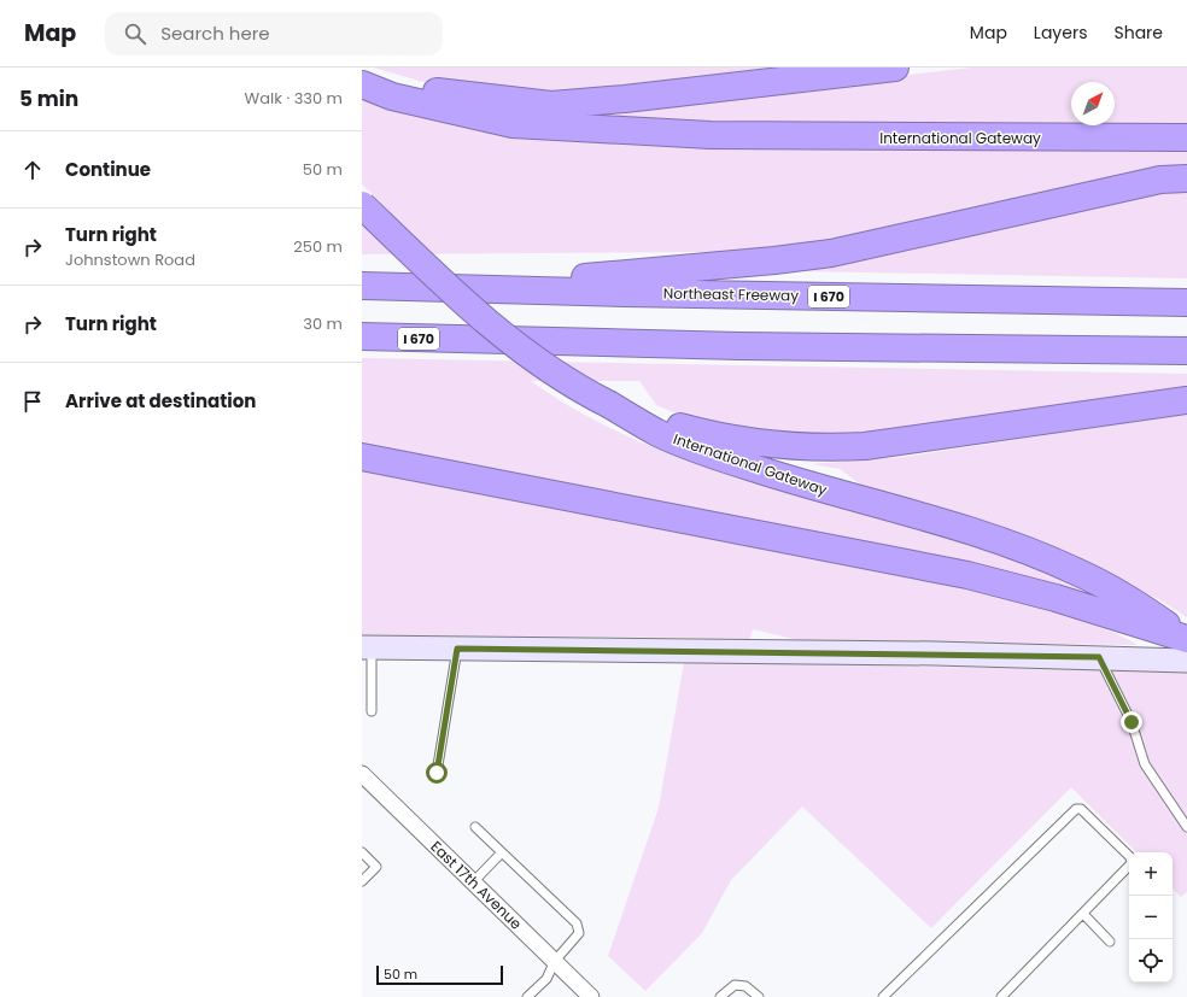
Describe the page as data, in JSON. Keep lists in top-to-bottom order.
{
  "streets": {
    "highway": ["International Gateway", "Northeast Freeway", "I 670"],
    "street": ["East 17th Avenue"]
  },
  "scale_bar": "50 m",
  "north": "top right",
  "page": {
    "header": "Map",
    "search": "Search here",
    "nav": ["Map", "Layers", "Share"],
    "heading": ["5 min", "Walk · 330 m"],
    "list": [
      ["Continue", "50 m"],
      ["Turn right", "Johnstown Road", "250 m"],
      ["Turn right", "30 m"],
      "Arrive at destination"
    ],
    "map_buttons": ["+", "−"],
    "scale": "50 m"
  }
}
